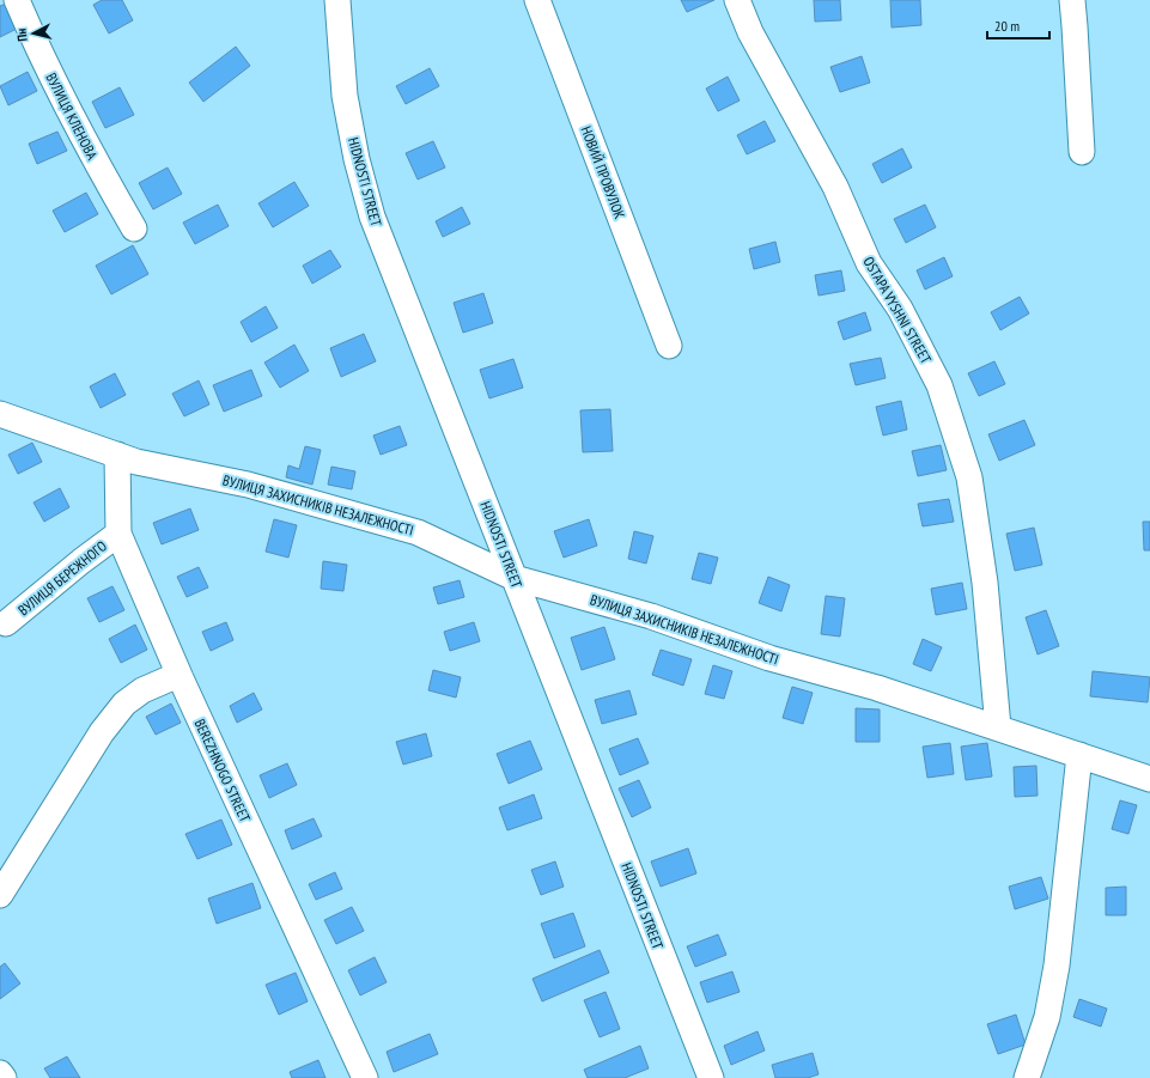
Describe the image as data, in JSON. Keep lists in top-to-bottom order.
{
  "streets": {
    "street": [
      "ВУЛИЦЯ КЛЕНОВА",
      "НОВИЙ ПРОВУЛОК",
      "HIDNOSTI STREET",
      "OSTAPA VYSHNI STREET",
      "ВУЛИЦЯ ЗАХИСНИКІВ НЕЗАЛЕЖНОСТІ",
      "ВУЛИЦЯ БЕРЕЖНОГО",
      "BEREZHNOGO STREET"
    ]
  },
  "crossings": [
    ["HIDNOSTI STREET", "ВУЛИЦЯ ЗАХИСНИКІВ НЕЗАЛЕЖНОСТІ"],
    ["OSTAPA VYSHNI STREET", "ВУЛИЦЯ ЗАХИСНИКІВ НЕЗАЛЕЖНОСТІ"],
    ["ВУЛИЦЯ ЗАХИСНИКІВ НЕЗАЛЕЖНОСТІ", "BEREZHNOGO STREET"],
    ["ВУЛИЦЯ БЕРЕЖНОГО", "BEREZHNOGO STREET"]
  ],
  "scale_bar": "20 m",
  "north": "left"
}
